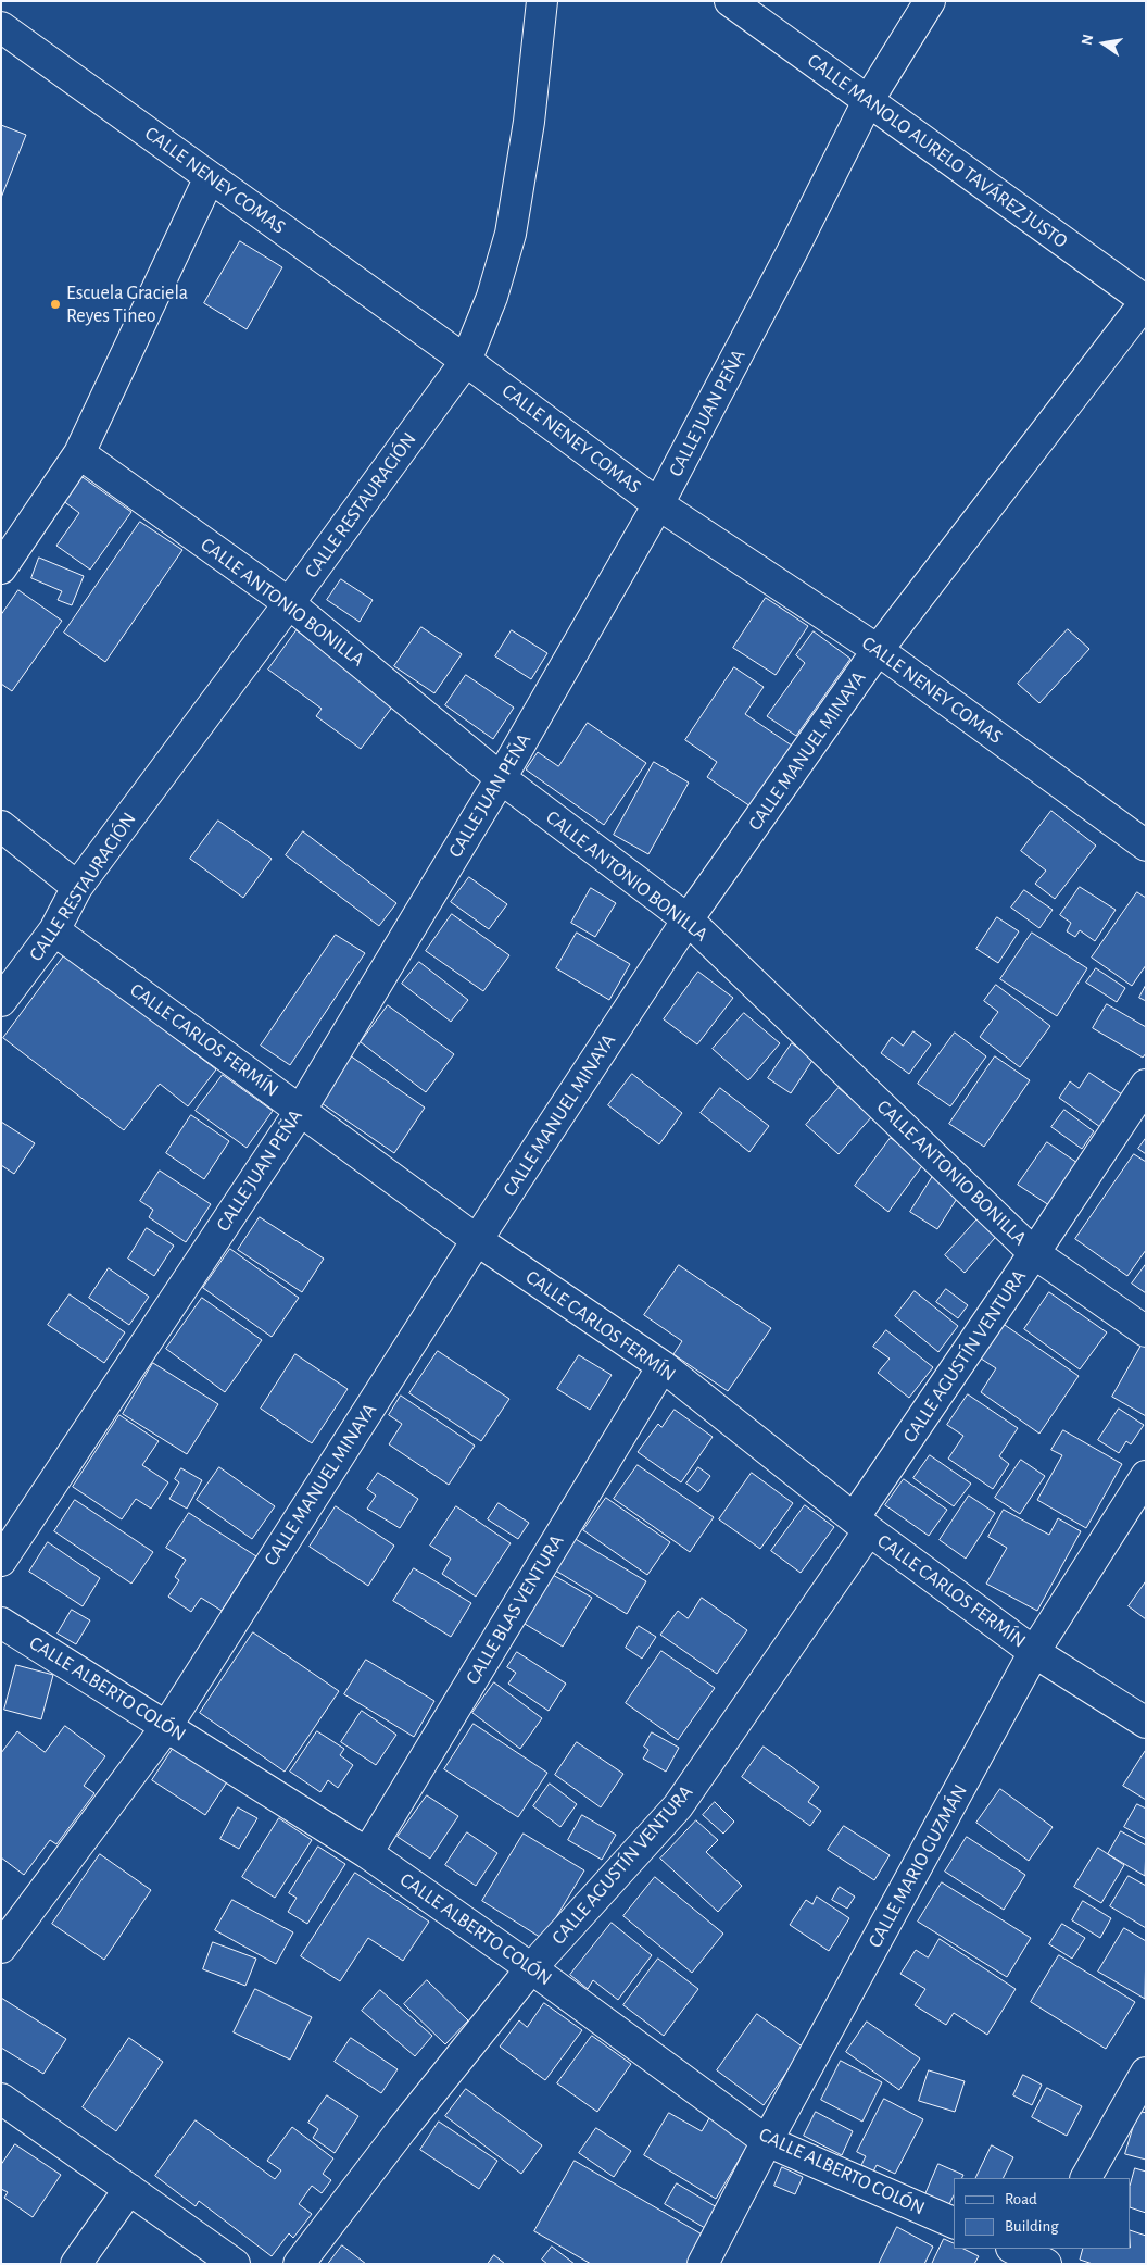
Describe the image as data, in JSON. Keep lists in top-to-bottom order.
{
  "streets": {
    "street": [
      "CALLE MANOLO AURELO TAVÁREZ JUSTO",
      "CALLE NENEY COMAS",
      "CALLE JUAN PEÑA",
      "CALLE RESTAURACIÓN",
      "CALLE ANTONIO BONILLA",
      "CALLE MANUEL MINAYA",
      "CALLE CARLOS FERMÍN",
      "CALLE AGUSTÍN VENTURA",
      "CALLE BLAS VENTURA",
      "CALLE ALBERTO COLÓN",
      "CALLE MARIO GUZMÁN"
    ]
  },
  "crossings": [
    ["CALLE MANOLO AURELO TAVÁREZ JUSTO", "CALLE JUAN PEÑA"],
    ["CALLE MANOLO AURELO TAVÁREZ JUSTO", "CALLE MANUEL MINAYA"],
    ["CALLE NENEY COMAS", "CALLE JUAN PEÑA"],
    ["CALLE NENEY COMAS", "CALLE RESTAURACIÓN"],
    ["CALLE NENEY COMAS", "CALLE MANUEL MINAYA"],
    ["CALLE JUAN PEÑA", "CALLE ANTONIO BONILLA"],
    ["CALLE JUAN PEÑA", "CALLE CARLOS FERMÍN"],
    ["CALLE RESTAURACIÓN", "CALLE ANTONIO BONILLA"],
    ["CALLE RESTAURACIÓN", "CALLE CARLOS FERMÍN"],
    ["CALLE ANTONIO BONILLA", "CALLE MANUEL MINAYA"],
    ["CALLE ANTONIO BONILLA", "CALLE AGUSTÍN VENTURA"],
    ["CALLE MANUEL MINAYA", "CALLE CARLOS FERMÍN"],
    ["CALLE MANUEL MINAYA", "CALLE ALBERTO COLÓN"],
    ["CALLE CARLOS FERMÍN", "CALLE AGUSTÍN VENTURA"],
    ["CALLE CARLOS FERMÍN", "CALLE BLAS VENTURA"],
    ["CALLE CARLOS FERMÍN", "CALLE MARIO GUZMÁN"],
    ["CALLE AGUSTÍN VENTURA", "CALLE ALBERTO COLÓN"],
    ["CALLE BLAS VENTURA", "CALLE ALBERTO COLÓN"],
    ["CALLE ALBERTO COLÓN", "CALLE MARIO GUZMÁN"]
  ],
  "places": ["Escuela Graciela Reyes Tineo"],
  "legend": ["Road", "Building"],
  "north": "left"
}
